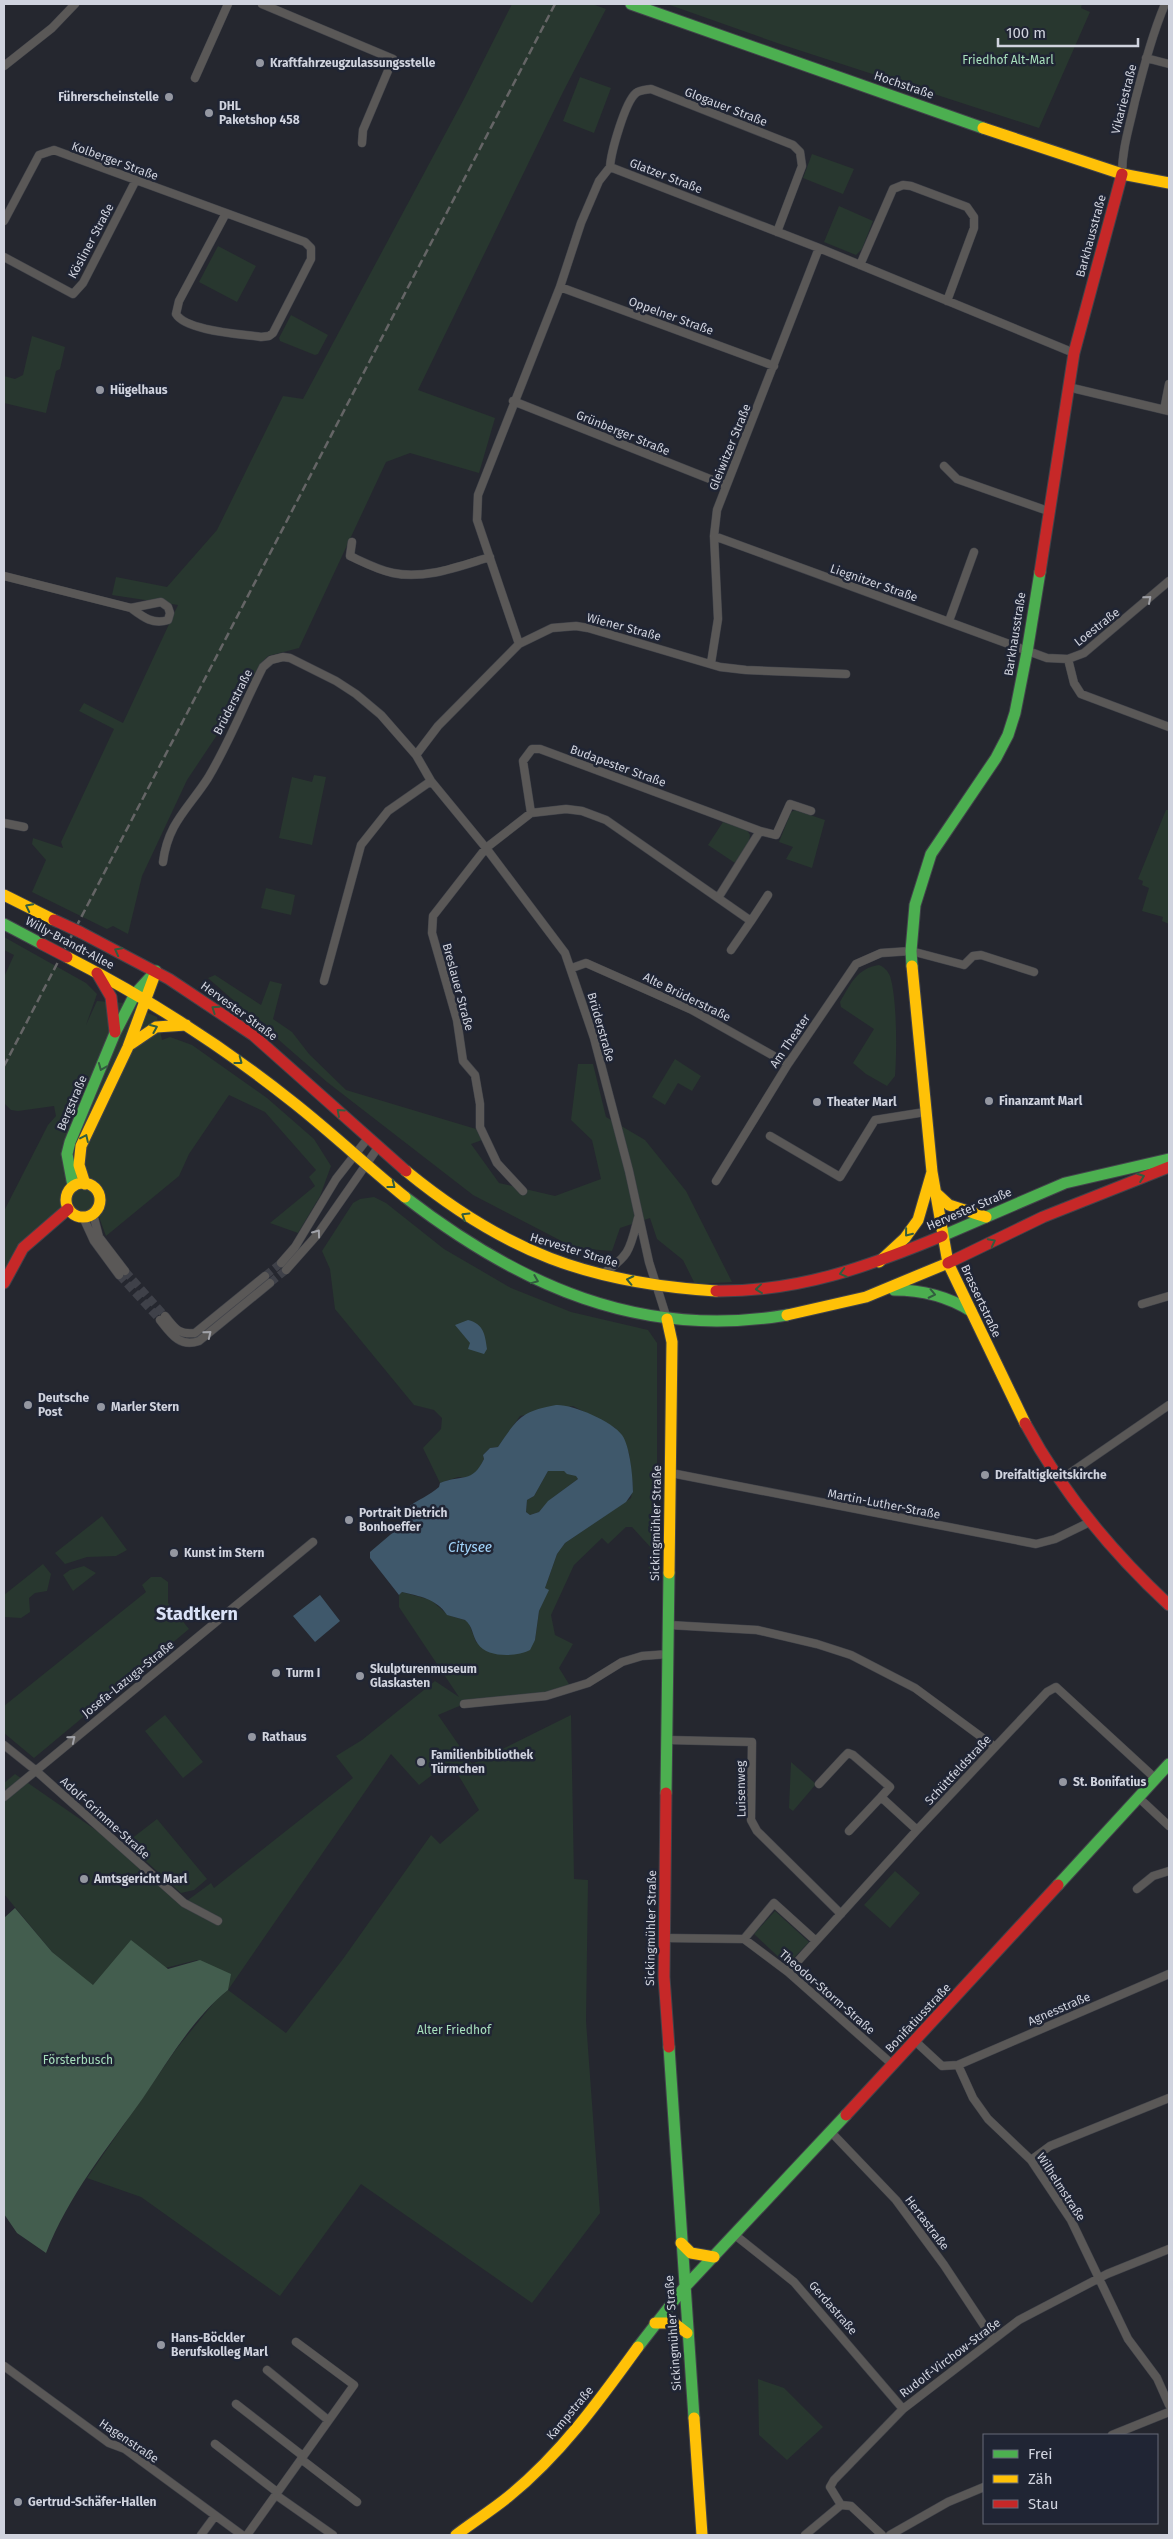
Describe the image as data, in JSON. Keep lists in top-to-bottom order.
{
  "streets": {
    "main road": [
      "Hochstraße",
      "Barkhausstraße",
      "Willy-Brandt-Allee",
      "Hervester Straße",
      "Bergstraße",
      "Brassertstraße",
      "Sickingmühler Straße",
      "Bonifatiusstraße",
      "Kampstraße"
    ],
    "street": [
      "Vikariestraße",
      "Glogauer Straße",
      "Kolberger Straße",
      "Glatzer Straße",
      "Kösliner Straße",
      "Oppelner Straße",
      "Grünberger Straße",
      "Gleiwitzer Straße",
      "Liegnitzer Straße",
      "Wiener Straße",
      "Loestraße",
      "Brüderstraße",
      "Budapester Straße",
      "Breslauer Straße",
      "Alte Brüderstraße",
      "Am Theater",
      "Martin-Luther-Straße",
      "Josefa-Lazuga-Straße",
      "Schüttfeldstraße",
      "Luisenweg",
      "Adolf-Grimme-Straße",
      "Theodor-Storm-Straße",
      "Agnesstraße",
      "Wilhelmstraße",
      "Hertastraße",
      "Gerdastraße",
      "Rudolf-Virchow-Straße",
      "Hagenstraße"
    ]
  },
  "crossings": [
    ["Hochstraße", "Vikariestraße"],
    ["Hochstraße", "Barkhausstraße"],
    ["Vikariestraße", "Barkhausstraße"],
    ["Glogauer Straße", "Glatzer Straße"],
    ["Kolberger Straße", "Kösliner Straße"],
    ["Glatzer Straße", "Barkhausstraße"],
    ["Glatzer Straße", "Oppelner Straße"],
    ["Glatzer Straße", "Grünberger Straße"],
    ["Glatzer Straße", "Gleiwitzer Straße"],
    ["Glatzer Straße", "Wiener Straße"],
    ["Barkhausstraße", "Liegnitzer Straße"],
    ["Barkhausstraße", "Loestraße"],
    ["Barkhausstraße", "Am Theater"],
    ["Barkhausstraße", "Brassertstraße"],
    ["Oppelner Straße", "Gleiwitzer Straße"],
    ["Grünberger Straße", "Gleiwitzer Straße"],
    ["Gleiwitzer Straße", "Liegnitzer Straße"],
    ["Gleiwitzer Straße", "Wiener Straße"],
    ["Liegnitzer Straße", "Loestraße"],
    ["Wiener Straße", "Brüderstraße"],
    ["Brüderstraße", "Breslauer Straße"],
    ["Brüderstraße", "Alte Brüderstraße"],
    ["Brüderstraße", "Hervester Straße"],
    ["Brüderstraße", "Sickingmühler Straße"],
    ["Willy-Brandt-Allee", "Hervester Straße"],
    ["Willy-Brandt-Allee", "Bergstraße"],
    ["Alte Brüderstraße", "Am Theater"],
    ["Hervester Straße", "Bergstraße"],
    ["Hervester Straße", "Brassertstraße"],
    ["Am Theater", "Brassertstraße"],
    ["Brassertstraße", "Martin-Luther-Straße"],
    ["Martin-Luther-Straße", "Sickingmühler Straße"],
    ["Sickingmühler Straße", "Luisenweg"],
    ["Sickingmühler Straße", "Bonifatiusstraße"],
    ["Sickingmühler Straße", "Kampstraße"],
    ["Josefa-Lazuga-Straße", "Adolf-Grimme-Straße"],
    ["Schüttfeldstraße", "Luisenweg"],
    ["Schüttfeldstraße", "Theodor-Storm-Straße"],
    ["Schüttfeldstraße", "Bonifatiusstraße"],
    ["Theodor-Storm-Straße", "Bonifatiusstraße"],
    ["Agnesstraße", "Wilhelmstraße"],
    ["Bonifatiusstraße", "Hertastraße"],
    ["Bonifatiusstraße", "Gerdastraße"],
    ["Bonifatiusstraße", "Kampstraße"],
    ["Wilhelmstraße", "Rudolf-Virchow-Straße"],
    ["Hertastraße", "Rudolf-Virchow-Straße"],
    ["Gerdastraße", "Rudolf-Virchow-Straße"]
  ],
  "one_way": ["Loestraße", "Josefa-Lazuga-Straße"],
  "districts": ["Stadtkern"],
  "water": ["Citysee"],
  "parks": ["Friedhof Alt-Marl", "Alter Friedhof", "Försterbusch"],
  "places": [
    "Kraftfahrzeugzulassungsstelle",
    "Führerscheinstelle",
    "DHL Paketshop 458",
    "Hügelhaus",
    "Finanzamt Marl",
    "Theater Marl",
    "Deutsche Post",
    "Marler Stern",
    "Dreifaltigkeitskirche",
    "Portrait Dietrich Bonhoeffer",
    "Kunst im Stern",
    "Turm I",
    "Skulpturenmuseum Glaskasten",
    "Rathaus",
    "Familienbibliothek Türmchen",
    "St. Bonifatius",
    "Amtsgericht Marl",
    "Hans-Böckler Berufskolleg Marl",
    "Gertrud-Schäfer-Hallen"
  ],
  "legend": ["Frei", "Zäh", "Stau"],
  "scale_bar": "100 m"
}
